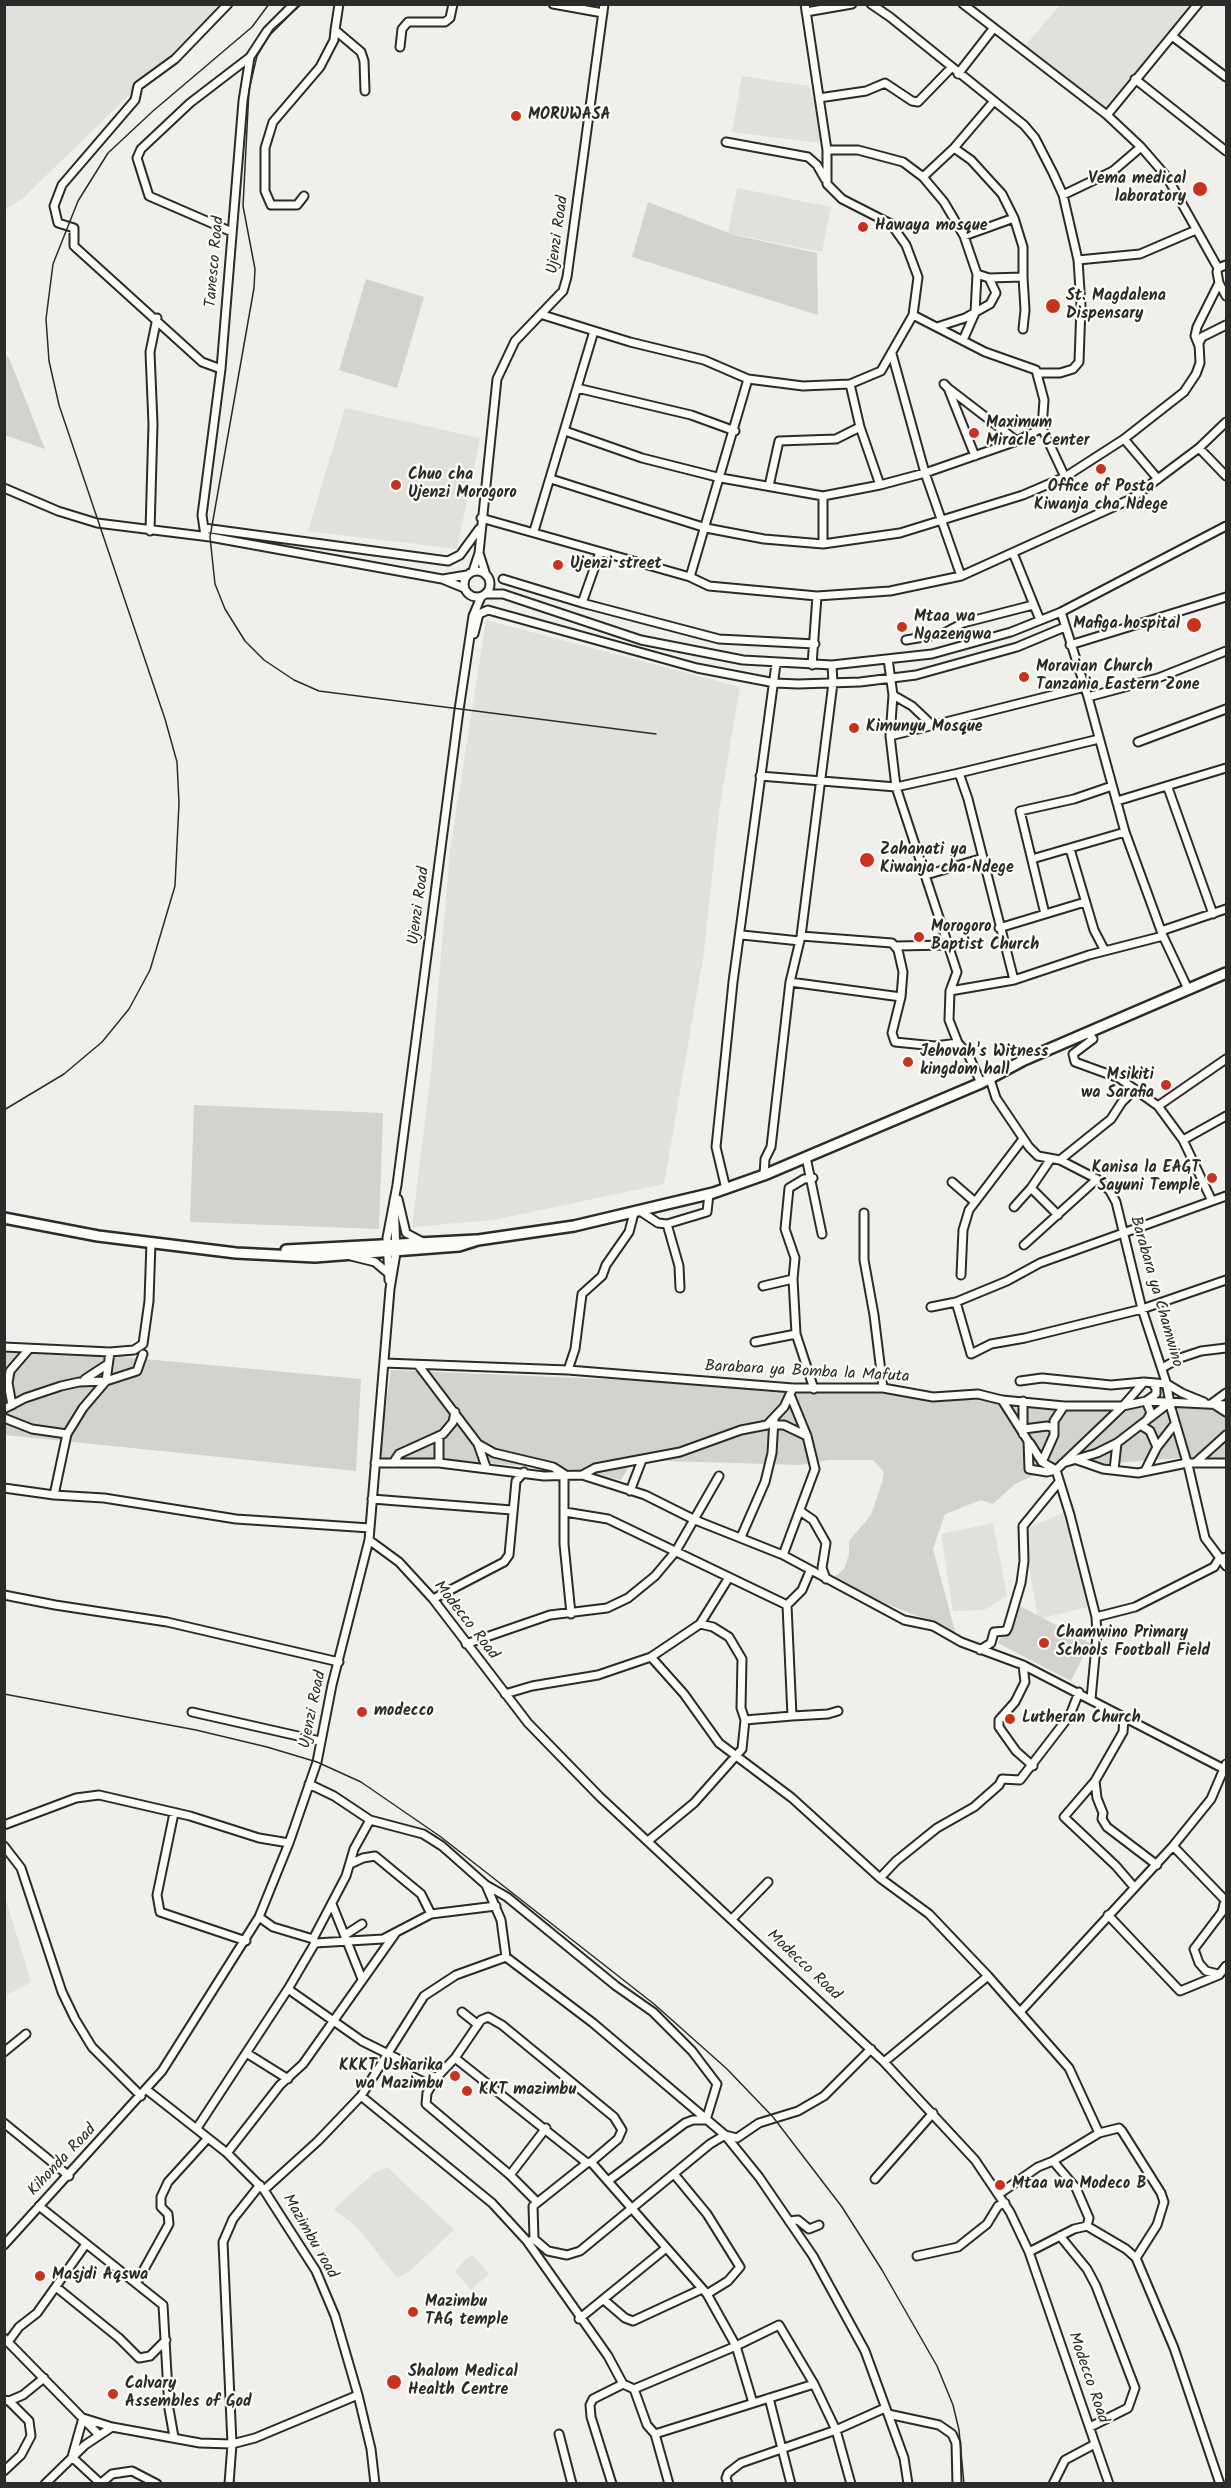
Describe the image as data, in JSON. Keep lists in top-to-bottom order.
{
  "streets": {
    "street": [
      "Ujenzi Road",
      "Tanesco Road",
      "Barabara ya Chamwino",
      "Barabara ya Bomba la Mafuta",
      "Modecco Road",
      "Kihonda Road",
      "Mazimbu road"
    ]
  },
  "crossings": [
    ["Ujenzi Road", "Barabara ya Bomba la Mafuta"],
    ["Ujenzi Road", "Modecco Road"],
    ["Ujenzi Road", "Kihonda Road"],
    ["Ujenzi Road", "Mazimbu road"],
    ["Barabara ya Chamwino", "Barabara ya Bomba la Mafuta"]
  ],
  "places": [
    "MORUWASA",
    "Vema medical laboratory",
    "Hawaya mosque",
    "St. Magdalena Dispensary",
    "Maximum Miracle Center",
    "Office of Posta Kiwanja cha Ndege",
    "Chuo cha Ujenzi Morogoro",
    "Ujenzi street",
    "Mafiga hospital",
    "Mtaa wa Ngazengwa",
    "Moravian Church Tanzania Eastern Zone",
    "Kimunyu Mosque",
    "Zahanati ya Kiwanja cha Ndege",
    "Morogoro Baptist Church",
    "Jehovah's Witness kingdom hall",
    "Msikiti wa Sarafia",
    "Kanisa la EAGT Sayuni Temple",
    "Chamwino Primary Schools Football Field",
    "modecco",
    "Lutheran Church",
    "KKKT Usharika wa Mazimbu",
    "KKT mazimbu",
    "Mtaa wa Modeco B",
    "Masjdi Aqswa",
    "Mazimbu TAG temple",
    "Shalom Medical Health Centre",
    "Calvary Assembles of God"
  ]
}
